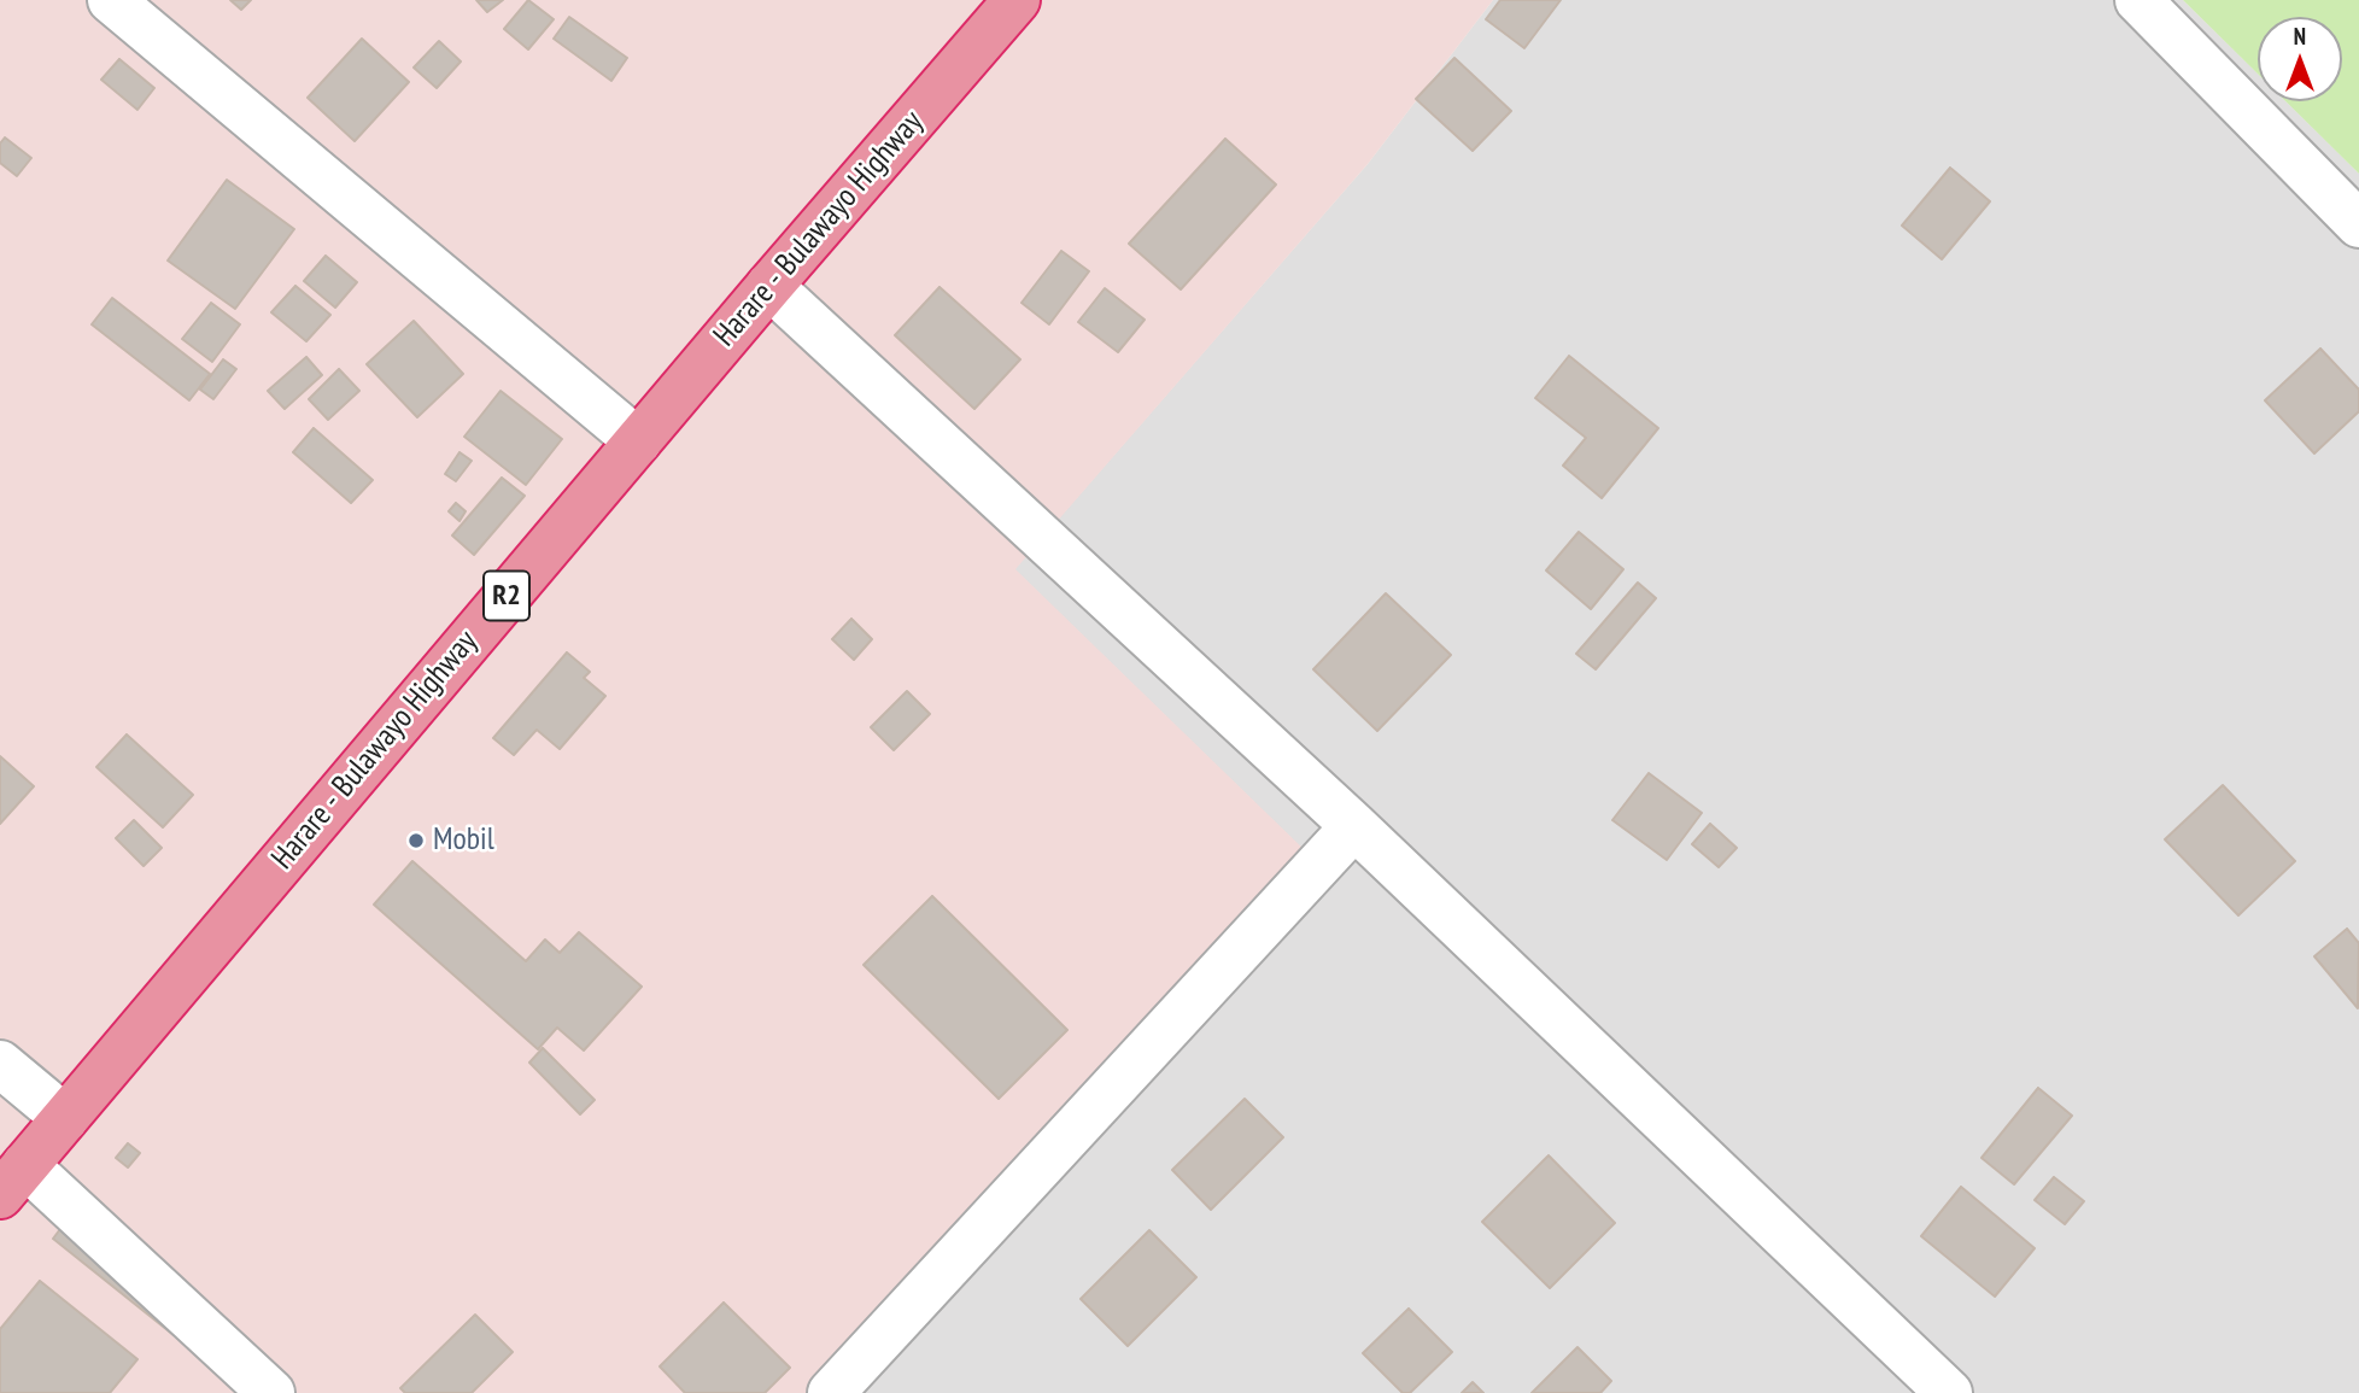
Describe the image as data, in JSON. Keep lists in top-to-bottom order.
{
  "streets": {
    "highway": ["Harare - Bulawayo Highway", "R2"]
  },
  "places": ["Mobil"],
  "north": "top"
}
